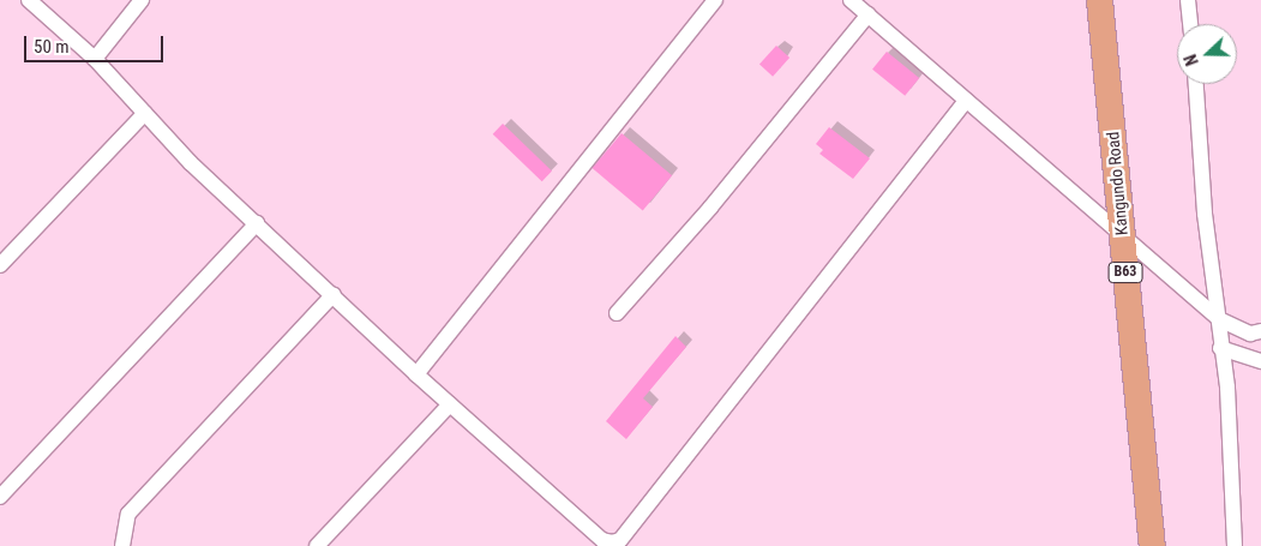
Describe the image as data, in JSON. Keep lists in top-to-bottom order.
{
  "streets": {
    "highway": ["Kangundo Road", "B63"]
  },
  "scale_bar": "50 m",
  "north": "left"
}
